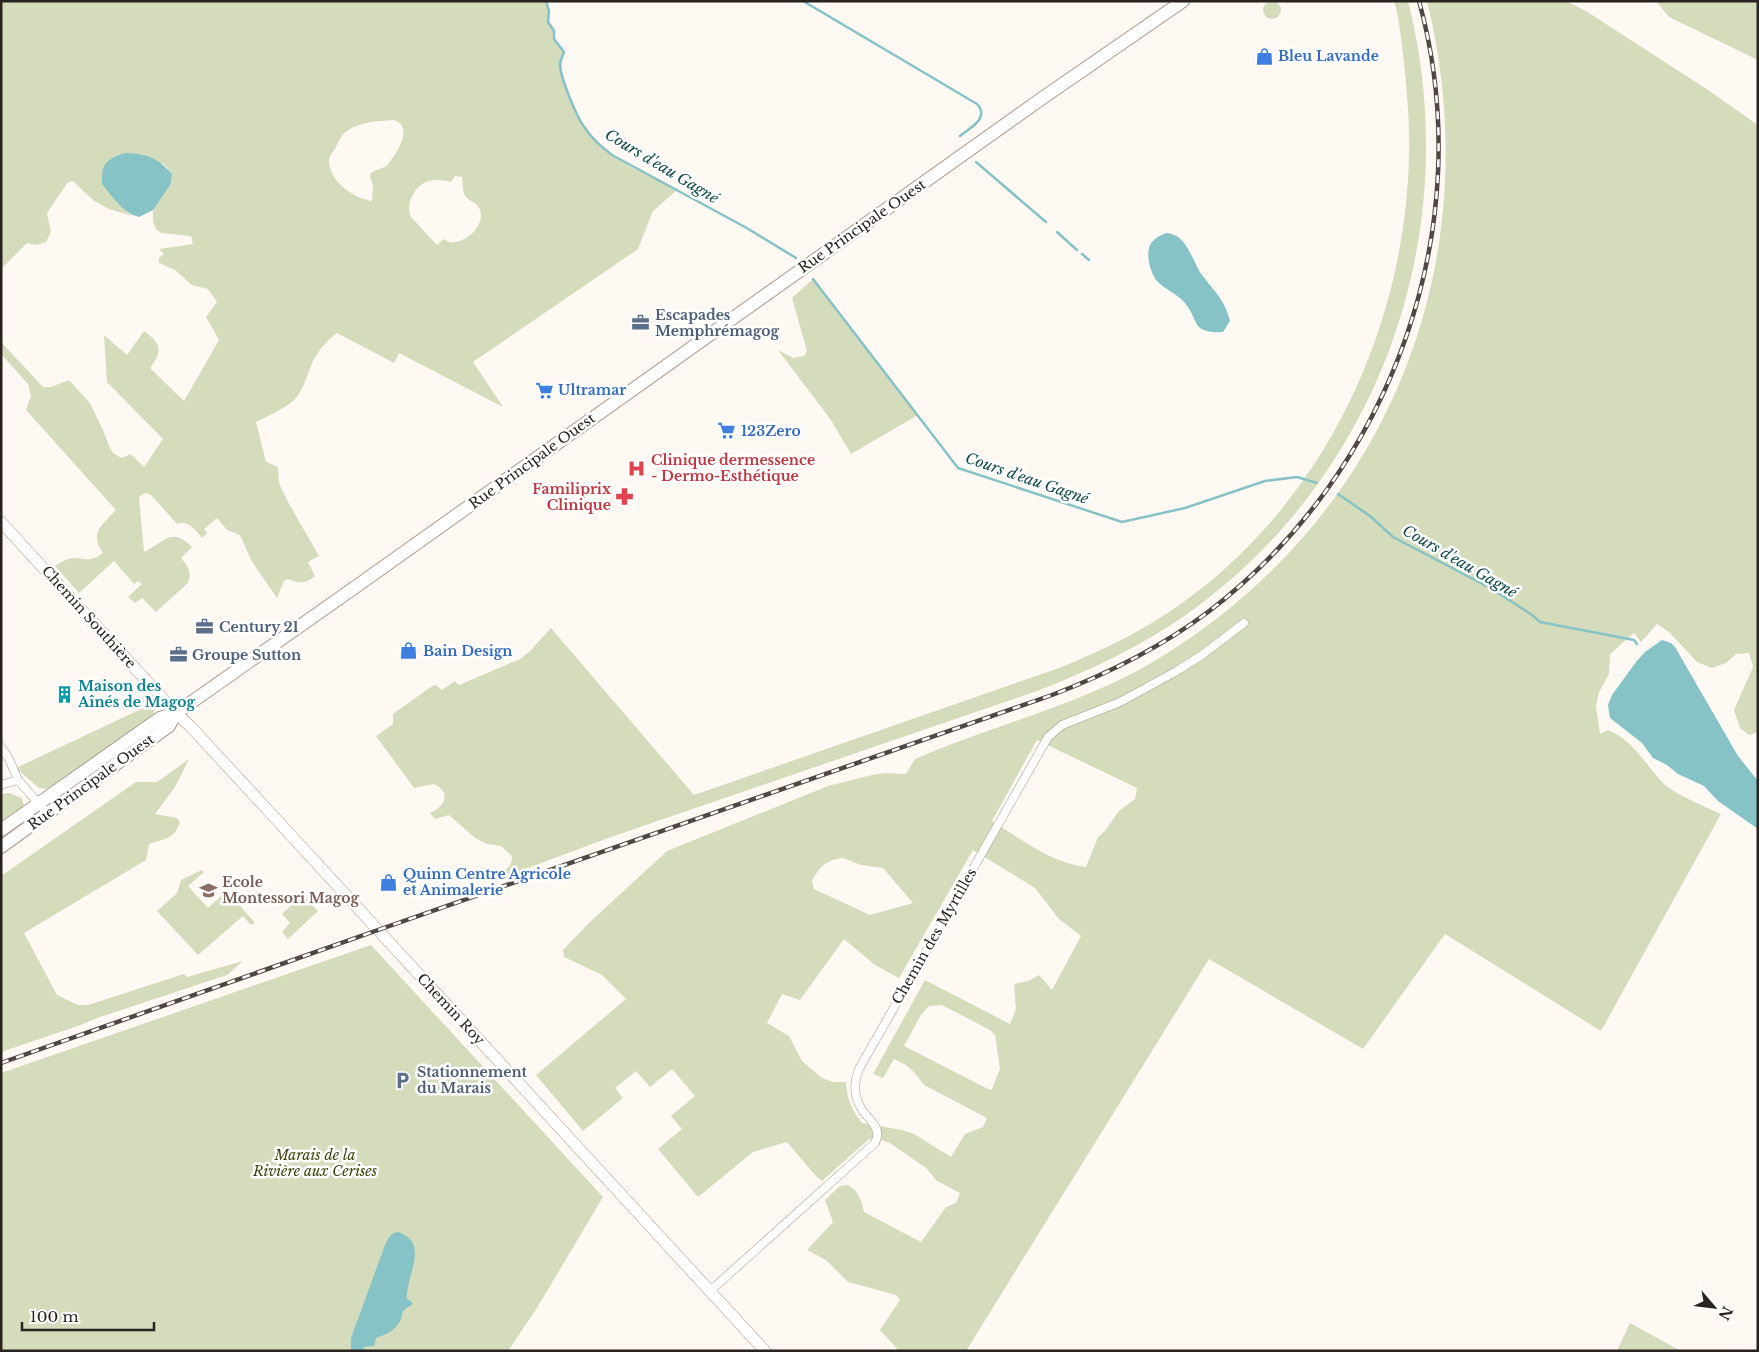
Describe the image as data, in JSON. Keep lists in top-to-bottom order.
{
  "streets": {
    "main road": ["Rue Principale Ouest"],
    "street": ["Chemin Southière", "Chemin des Myrtilles", "Chemin Roy"]
  },
  "crossings": [
    ["Rue Principale Ouest", "Chemin Southière"],
    ["Rue Principale Ouest", "Chemin Roy"],
    ["Chemin Southière", "Chemin Roy"],
    ["Chemin des Myrtilles", "Chemin Roy"]
  ],
  "water": ["Cours d'eau Gagné"],
  "parks": ["Marais de la Rivière aux Cerises"],
  "places": {
    "shop": ["Bleu Lavande", "Bain Design", "Quinn Centre Agricole et Animalerie"],
    "office": ["Escapades Memphrémagog", "Century 21", "Groupe Sutton"],
    "supermarket": ["Ultramar", "123Zero"],
    "hospital": ["Clinique dermessence - Dermo-Esthétique"],
    "pharmacy": ["Familiprix Clinique"],
    "building": ["Maison des Aînés de Magog"],
    "school or university": ["Ecole Montessori Magog"],
    "parking": ["Stationnement du Marais"]
  },
  "scale_bar": "100 m",
  "north": "bottom right"
}
